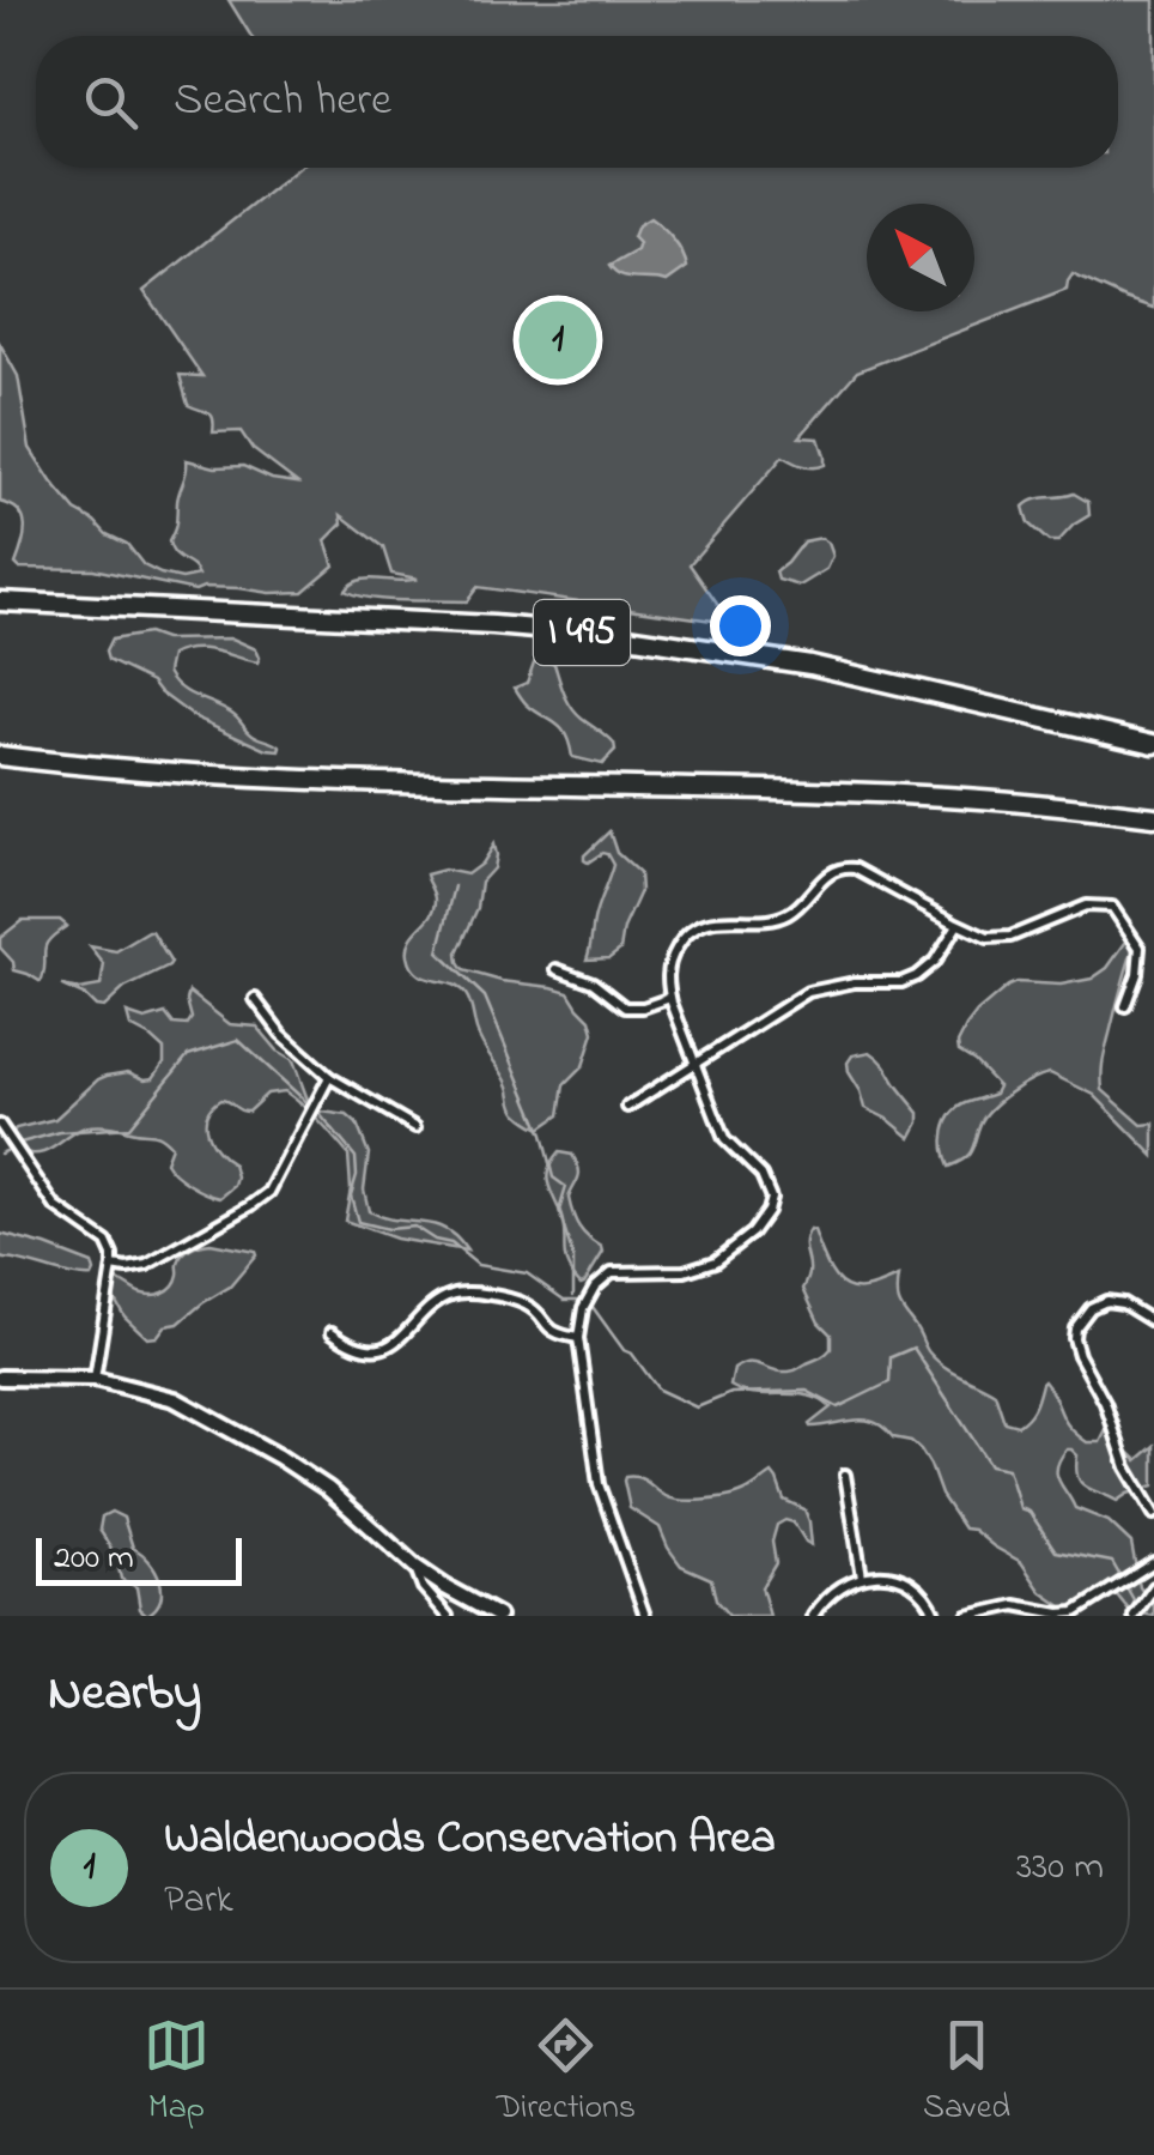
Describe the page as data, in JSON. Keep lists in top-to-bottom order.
{
  "streets": {
    "highway": ["I 495"]
  },
  "scale_bar": "200 m",
  "north": "top left",
  "page": {
    "search": "Search here",
    "pins": "1",
    "scale": "200 m",
    "heading": "Nearby",
    "list": [
      {
        "mark": "1",
        "name": "Waldenwoods Conservation Area",
        "note": "Park",
        "value": "330 m"
      }
    ],
    "nav": ["Map", "Directions", "Saved"]
  }
}
